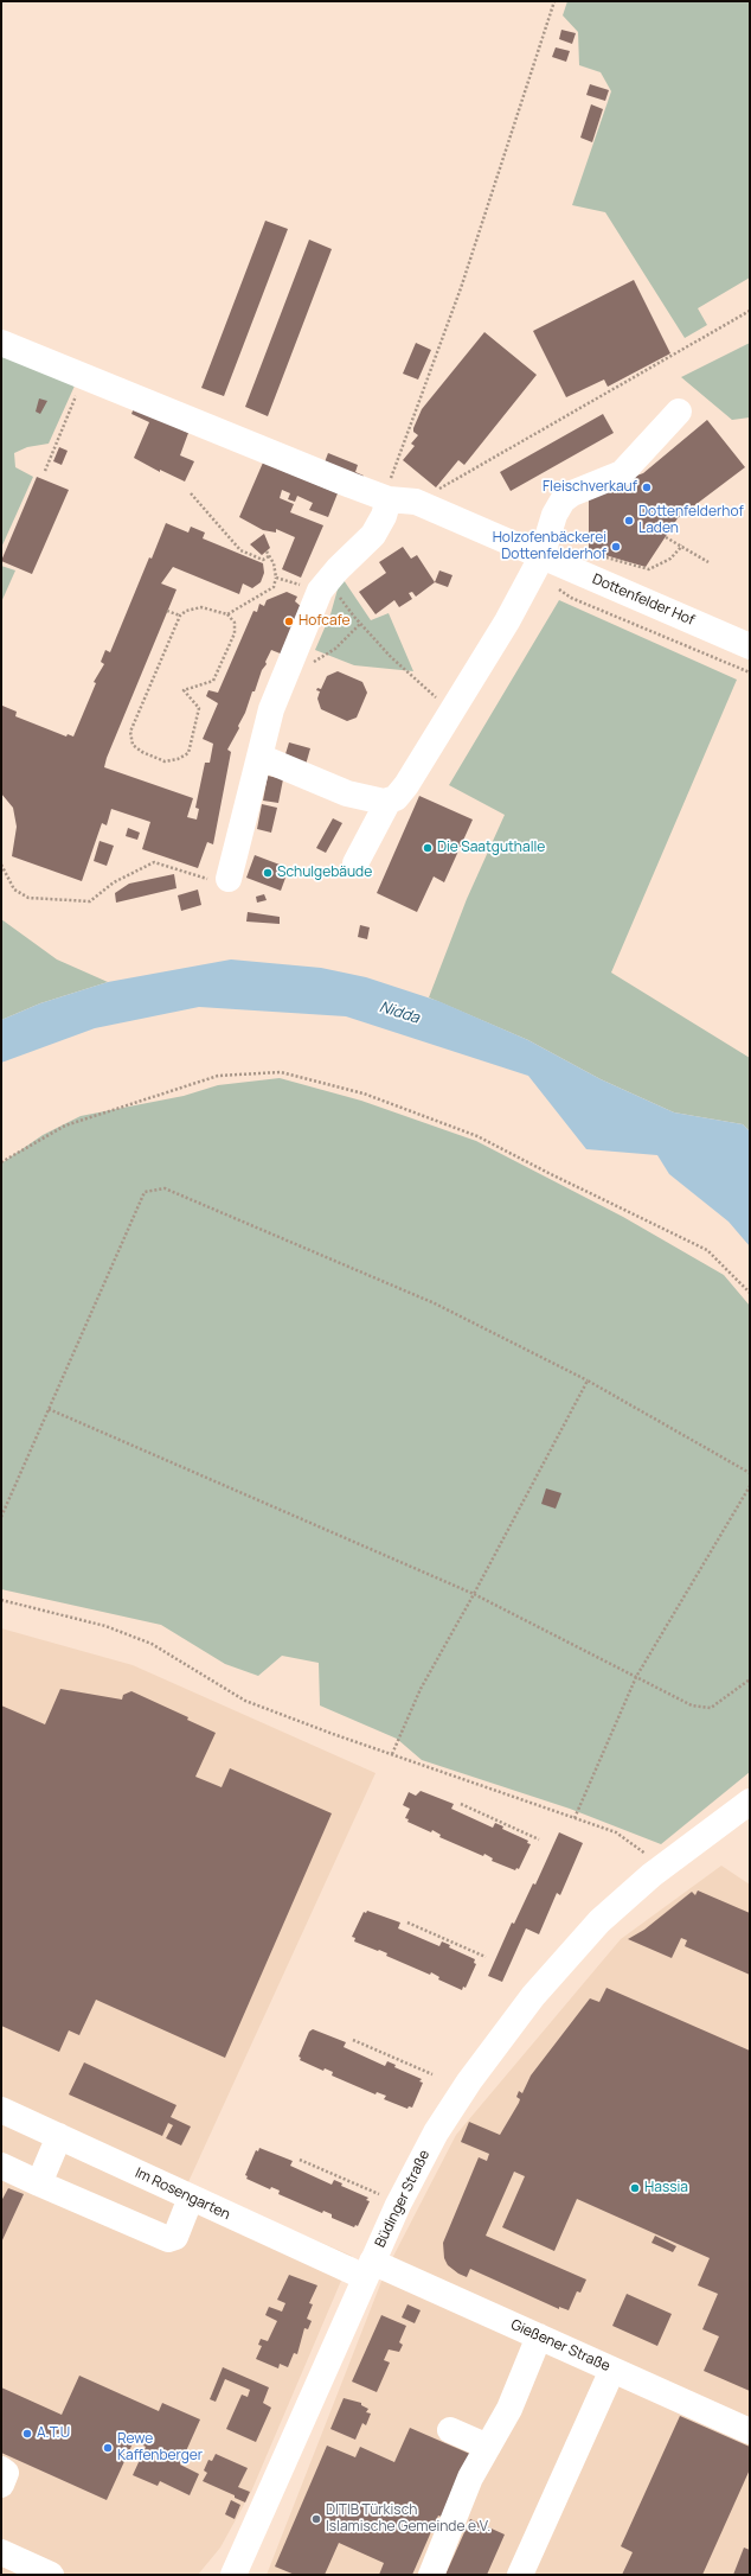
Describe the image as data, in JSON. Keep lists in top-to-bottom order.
{
  "streets": {
    "street": [
      "Dottenfelder Hof",
      "Im Rosengarten",
      "Büdinger Straße",
      "Gießener Straße"
    ]
  },
  "crossings": [
    ["Im Rosengarten", "Büdinger Straße"],
    ["Im Rosengarten", "Gießener Straße"],
    ["Büdinger Straße", "Gießener Straße"]
  ],
  "water": ["Nidda"],
  "places": [
    "Fleischverkauf",
    "Dottenfelderhof Laden",
    "Holzofenbäckerei Dottenfelderhof",
    "Hofcafe",
    "Die Saatguthalle",
    "Schulgebäude",
    "Hassia",
    "A.T.U",
    "Rewe Kaffenberger",
    "DITIB Türkisch Islamische Gemeinde e.V."
  ]
}
